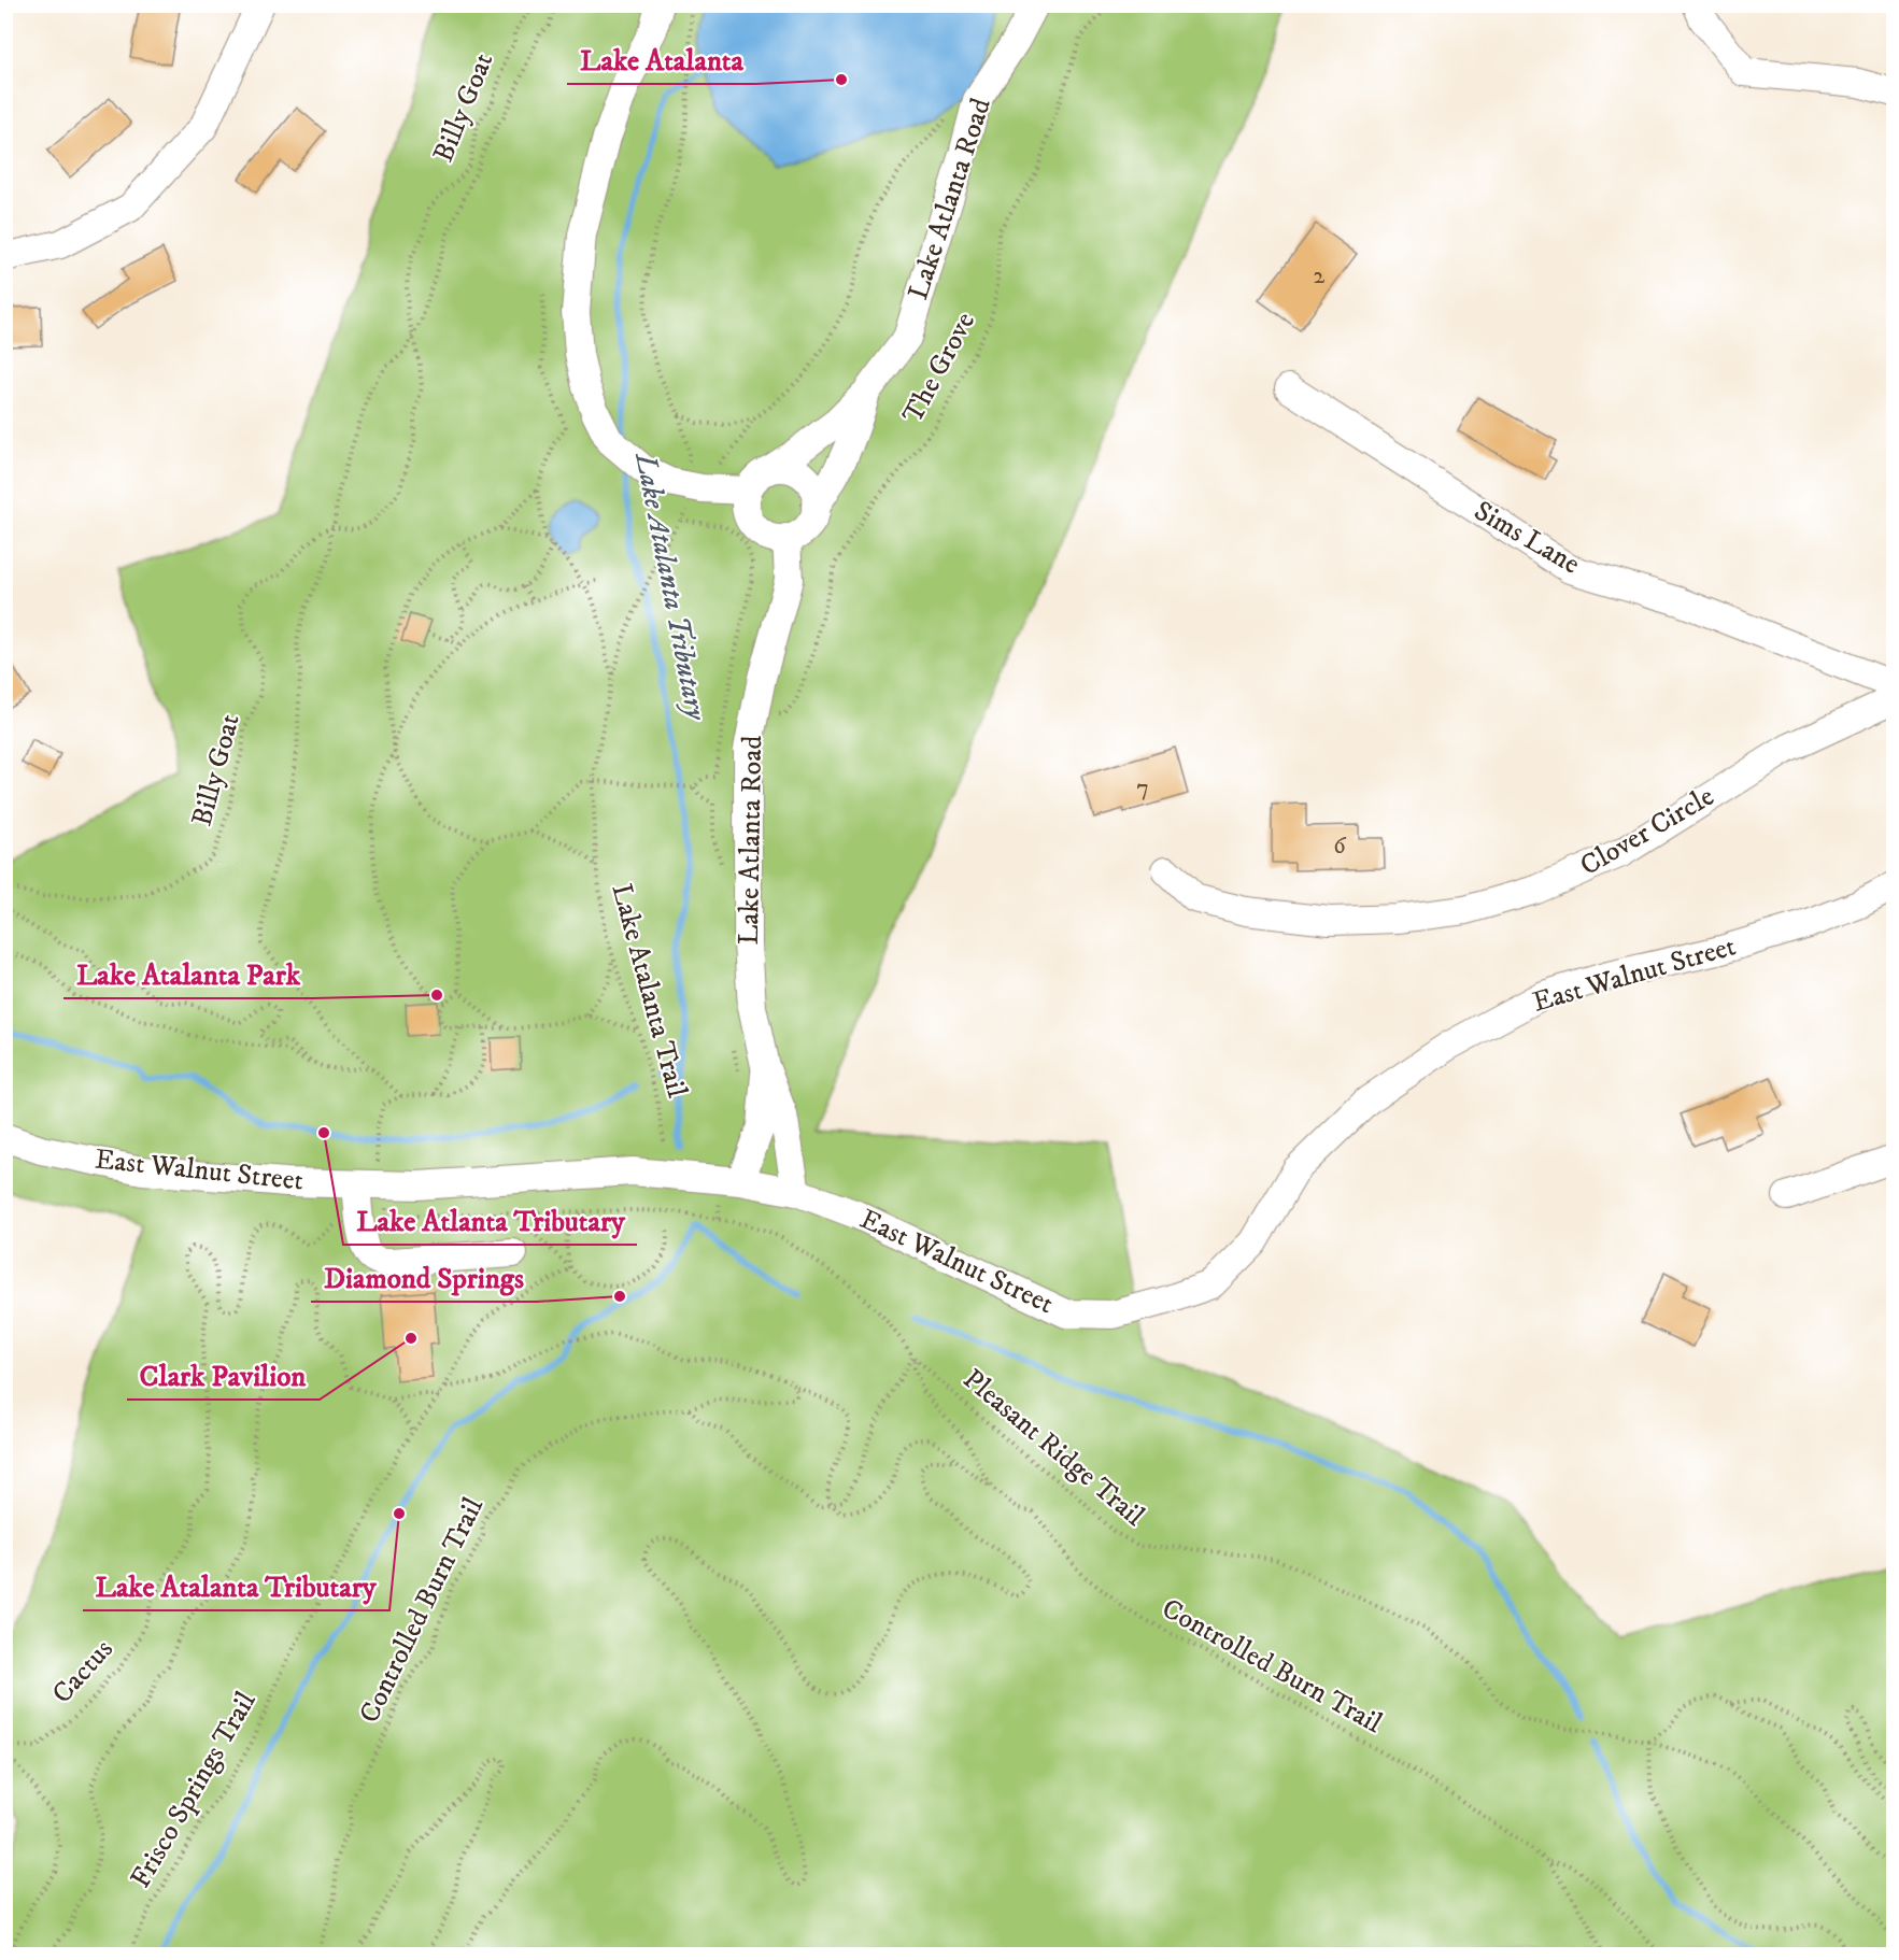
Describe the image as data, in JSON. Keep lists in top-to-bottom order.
{
  "streets": {
    "street": [
      "Lake Atlanta Road",
      "Sims Lane",
      "Clover Circle",
      "East Walnut Street"
    ],
    "path": [
      "Billy Goat",
      "The Grove",
      "Lake Atalanta Trail",
      "Pleasant Ridge Trail",
      "Controlled Burn Trail",
      "Cactus",
      "Frisco Springs Trail"
    ]
  },
  "crossings": [
    ["Lake Atlanta Road", "The Grove"],
    ["Lake Atlanta Road", "East Walnut Street"],
    ["East Walnut Street", "Pleasant Ridge Trail"],
    ["East Walnut Street", "Cactus"],
    ["Pleasant Ridge Trail", "Controlled Burn Trail"],
    ["Pleasant Ridge Trail", "Cactus"]
  ],
  "water": ["Lake Atalanta Tributary"],
  "places": [
    "Lake Atalanta",
    "Lake Atalanta Park",
    "Lake Atlanta Tributary",
    "Diamond Springs",
    "Clark Pavilion",
    "Lake Atalanta Tributary"
  ],
  "house_numbers": ["2", "7", "6"]
}
